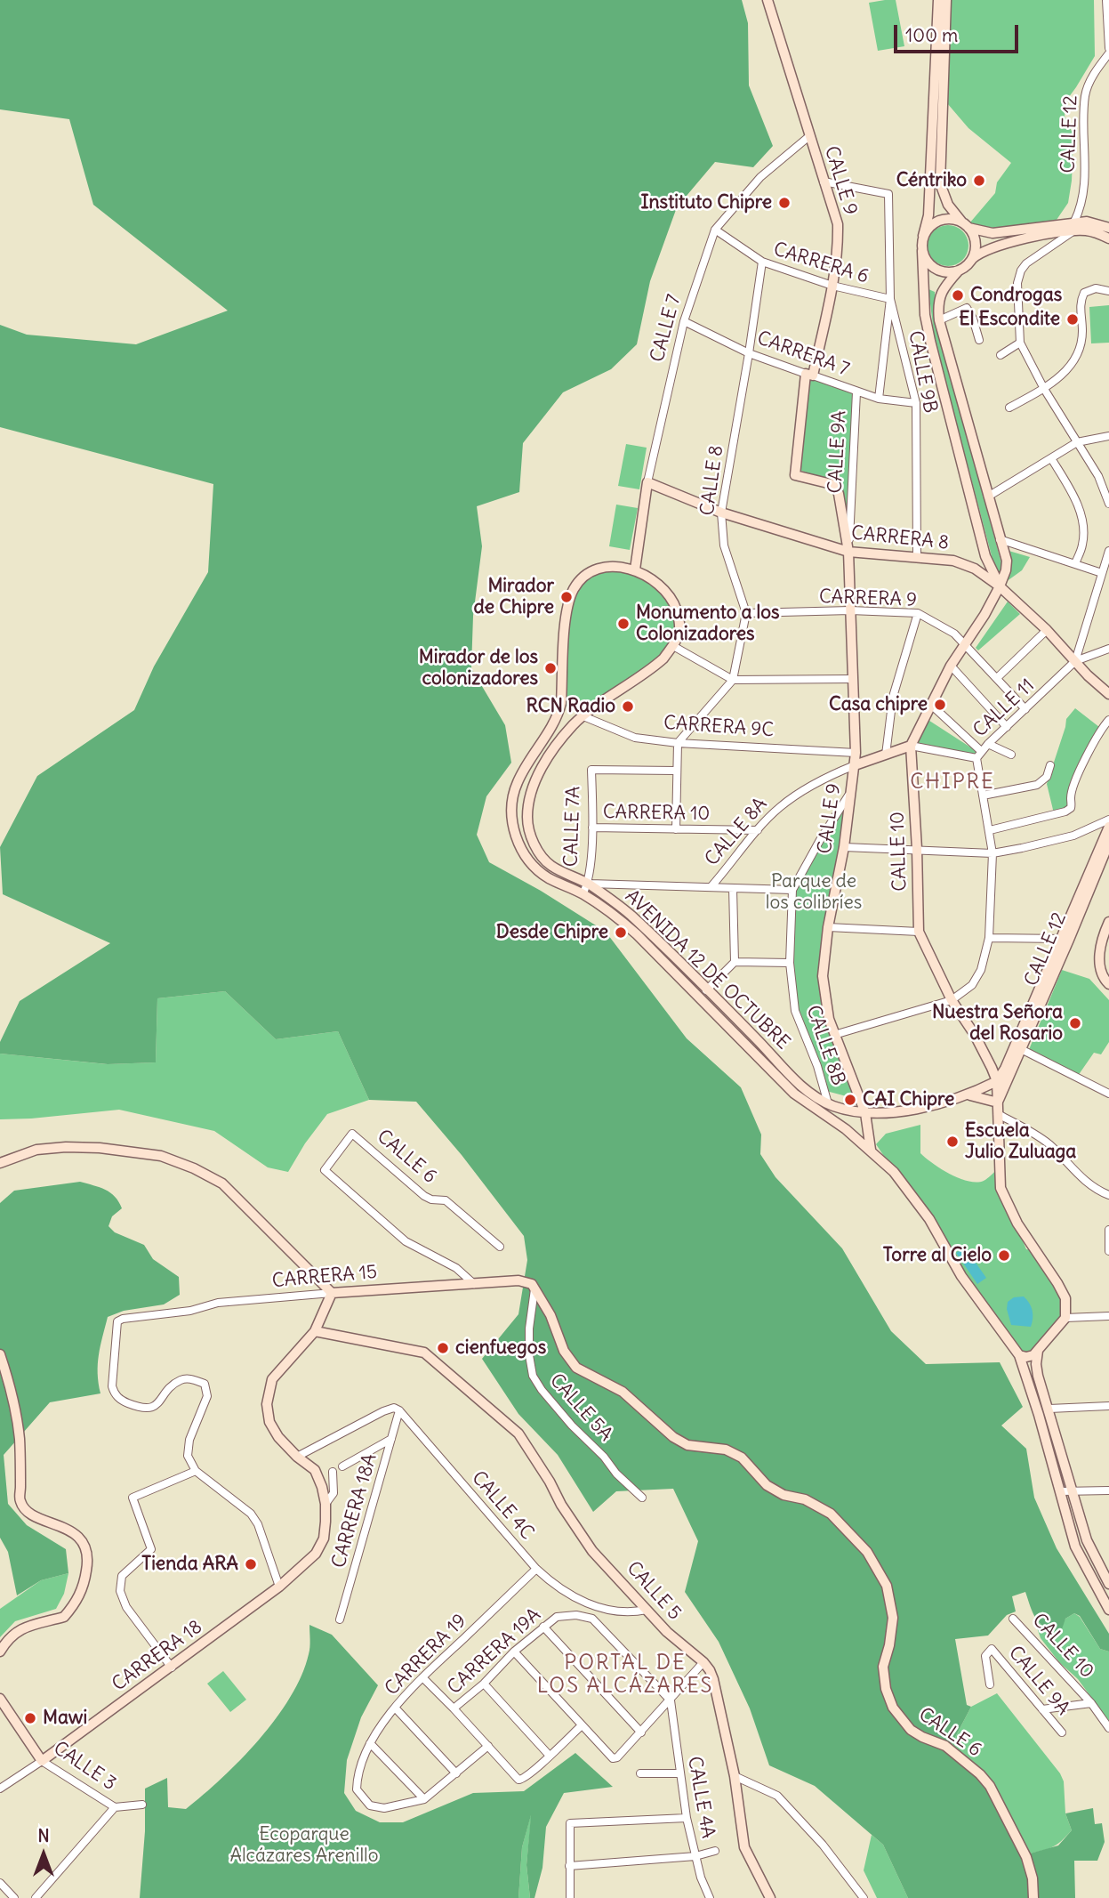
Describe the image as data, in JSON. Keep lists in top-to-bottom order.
{
  "streets": {
    "main road": [
      "CALLE 12",
      "CALLE 9",
      "CALLE 7",
      "CARRERA 8",
      "CALLE 10",
      "AVENIDA 12 DE OCTUBRE",
      "CALLE 6",
      "CARRERA 15",
      "CALLE 5",
      "CARRERA 18",
      "CALLE 3"
    ],
    "street": [
      "CARRERA 6",
      "CARRERA 7",
      "CALLE 9B",
      "CALLE 9A",
      "CALLE 8",
      "CARRERA 9",
      "CALLE 11",
      "CARRERA 9C",
      "CARRERA 10",
      "CALLE 7A",
      "CALLE 8A",
      "CALLE 8B",
      "CALLE 5A",
      "CALLE 4C",
      "CARRERA 18A",
      "CARRERA 19A",
      "CARRERA 19",
      "CALLE 4A"
    ]
  },
  "crossings": [
    ["CALLE 12", "CALLE 10"],
    ["CALLE 12", "AVENIDA 12 DE OCTUBRE"],
    ["CALLE 9", "CARRERA 6"],
    ["CALLE 9", "CALLE 7"],
    ["CALLE 9", "CARRERA 7"],
    ["CALLE 9", "CALLE 9B"],
    ["CALLE 9", "CALLE 9A"],
    ["CALLE 9", "CARRERA 8"],
    ["CALLE 9", "CARRERA 9"],
    ["CALLE 9", "CARRERA 9C"],
    ["CALLE 9", "CALLE 8A"],
    ["CALLE 9", "AVENIDA 12 DE OCTUBRE"],
    ["CALLE 9", "CALLE 8B"],
    ["CARRERA 6", "CALLE 7"],
    ["CARRERA 6", "CALLE 9B"],
    ["CARRERA 6", "CALLE 8"],
    ["CALLE 7", "CARRERA 7"],
    ["CALLE 7", "CARRERA 8"],
    ["CALLE 7", "AVENIDA 12 DE OCTUBRE"],
    ["CARRERA 7", "CALLE 9B"],
    ["CARRERA 7", "CALLE 9A"],
    ["CARRERA 7", "CALLE 8"],
    ["CALLE 9B", "CARRERA 8"],
    ["CALLE 9A", "CARRERA 8"],
    ["CALLE 8", "CARRERA 8"],
    ["CALLE 8", "CARRERA 9"],
    ["CALLE 8", "CARRERA 9C"],
    ["CARRERA 8", "CALLE 11"],
    ["CARRERA 9", "CALLE 11"],
    ["CALLE 11", "CALLE 10"],
    ["CARRERA 9C", "AVENIDA 12 DE OCTUBRE"],
    ["CARRERA 10", "CALLE 7A"],
    ["CARRERA 10", "CALLE 8A"],
    ["CALLE 7A", "AVENIDA 12 DE OCTUBRE"],
    ["CALLE 10", "AVENIDA 12 DE OCTUBRE"],
    ["AVENIDA 12 DE OCTUBRE", "CALLE 8B"],
    ["CALLE 6", "CARRERA 15"],
    ["CALLE 6", "CALLE 5A"],
    ["CARRERA 15", "CALLE 5A"],
    ["CALLE 4C", "CARRERA 18A"],
    ["CALLE 4C", "CALLE 5"],
    ["CALLE 4C", "CARRERA 19"],
    ["CARRERA 19A", "CALLE 4A"],
    ["CARRERA 18", "CALLE 3"]
  ],
  "districts": ["CHIPRE", "PORTAL DE LOS ALCÁZARES"],
  "parks": ["Parque de los colibríes", "Ecoparque Alcázares Arenillo"],
  "places": [
    "Céntriko",
    "Instituto Chipre",
    "Condrogas",
    "El Escondite",
    "Mirador de Chipre",
    "Monumento a los Colonizadores",
    "Mirador de los colonizadores",
    "Casa chipre",
    "RCN Radio",
    "Desde Chipre",
    "Nuestra Señora del Rosario",
    "CAI Chipre",
    "Escuela Julio Zuluaga",
    "Torre al Cielo",
    "cienfuegos",
    "Tienda ARA",
    "Mawi"
  ],
  "scale_bar": "100 m",
  "north": "top"
}
